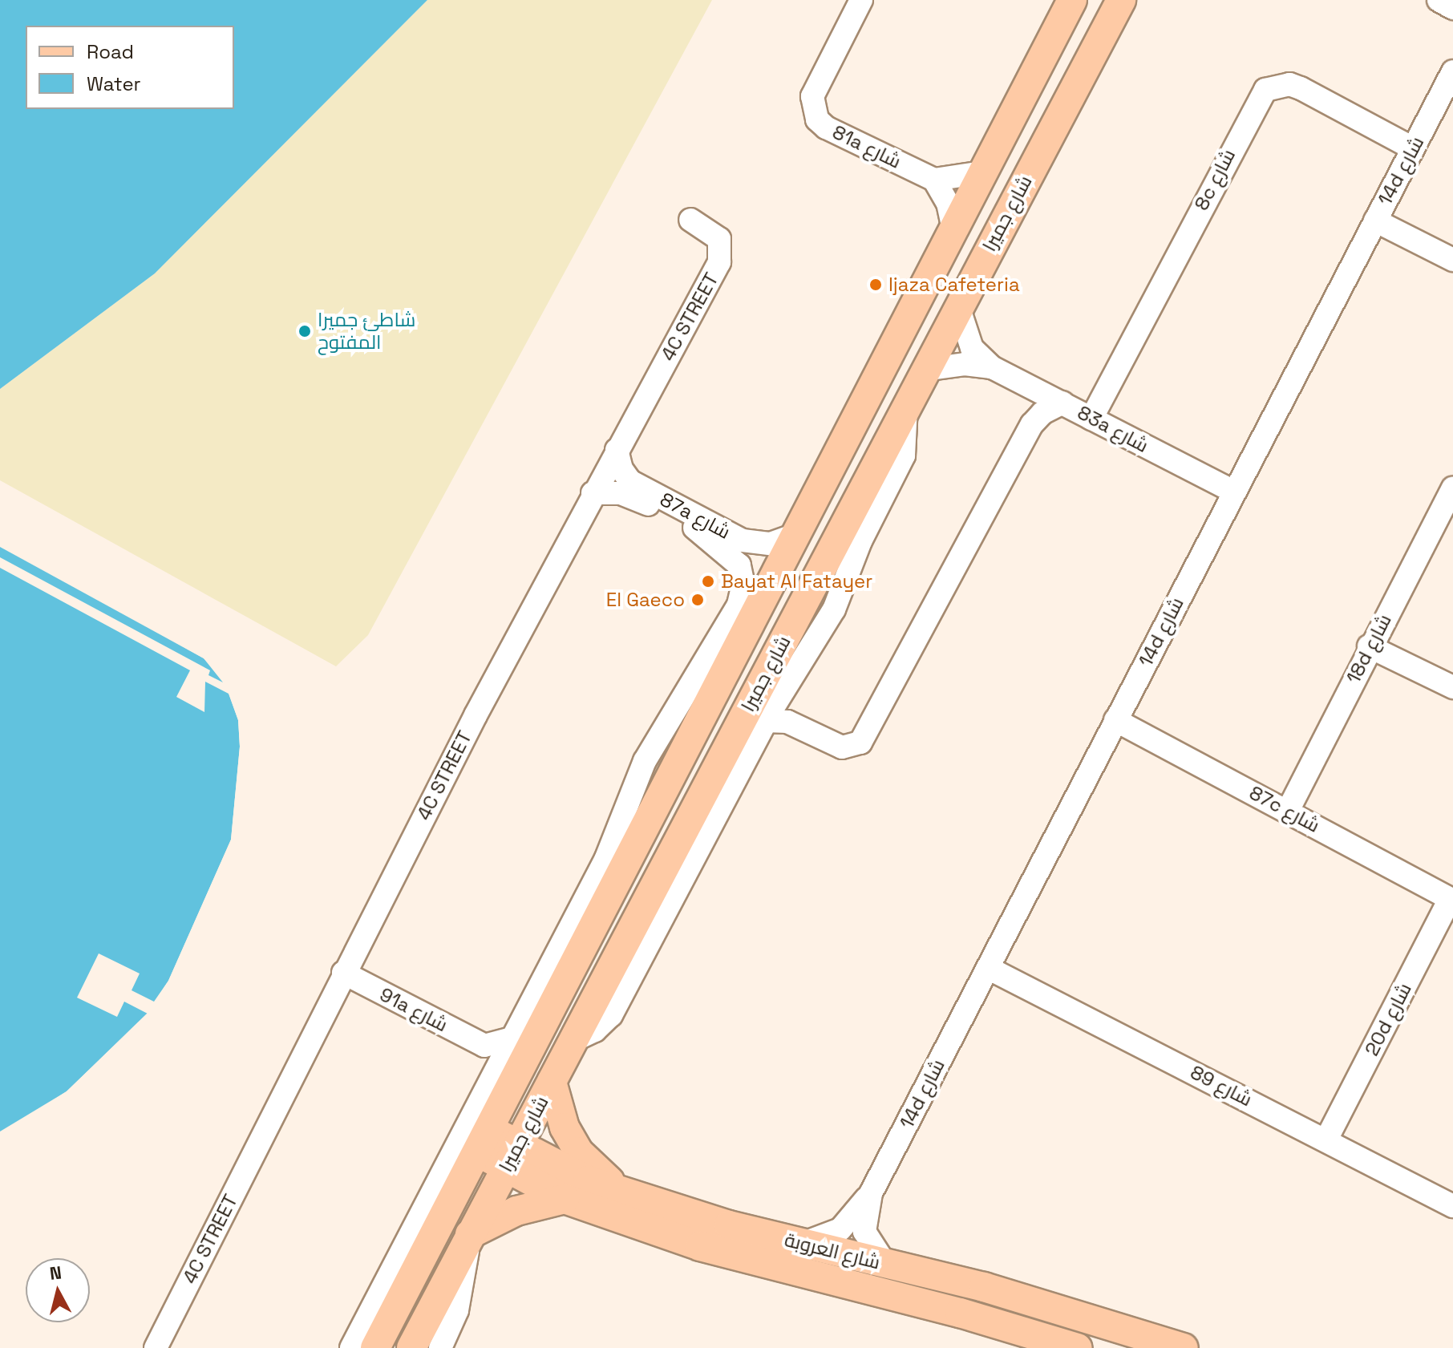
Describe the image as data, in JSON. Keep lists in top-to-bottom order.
{
  "streets": {
    "main road": ["شارع جميرا", "شارع العروبة"],
    "street": [
      "81a شارع",
      "14d شارع",
      "8c شارع",
      "4C STREET",
      "83a شارع",
      "87a شارع",
      "18d شارع",
      "87c شارع",
      "91a شارع",
      "20d شارع",
      "شارع 89"
    ]
  },
  "crossings": [
    ["14d شارع", "8c شارع"],
    ["14d شارع", "83a شارع"],
    ["14d شارع", "87c شارع"],
    ["14d شارع", "شارع 89"],
    ["14d شارع", "شارع العروبة"],
    ["8c شارع", "83a شارع"],
    ["شارع جميرا", "83a شارع"],
    ["شارع جميرا", "87a شارع"],
    ["شارع جميرا", "شارع العروبة"],
    ["4C STREET", "87a شارع"],
    ["4C STREET", "91a شارع"],
    ["18d شارع", "87c شارع"],
    ["87c شارع", "20d شارع"],
    ["20d شارع", "شارع 89"]
  ],
  "places": [
    "Ijaza Cafeteria",
    "شاطئ جميرا المفتوح",
    "Bayat Al Fatayer",
    "El Gaeco"
  ],
  "legend": ["Road", "Water"],
  "north": "top"
}
